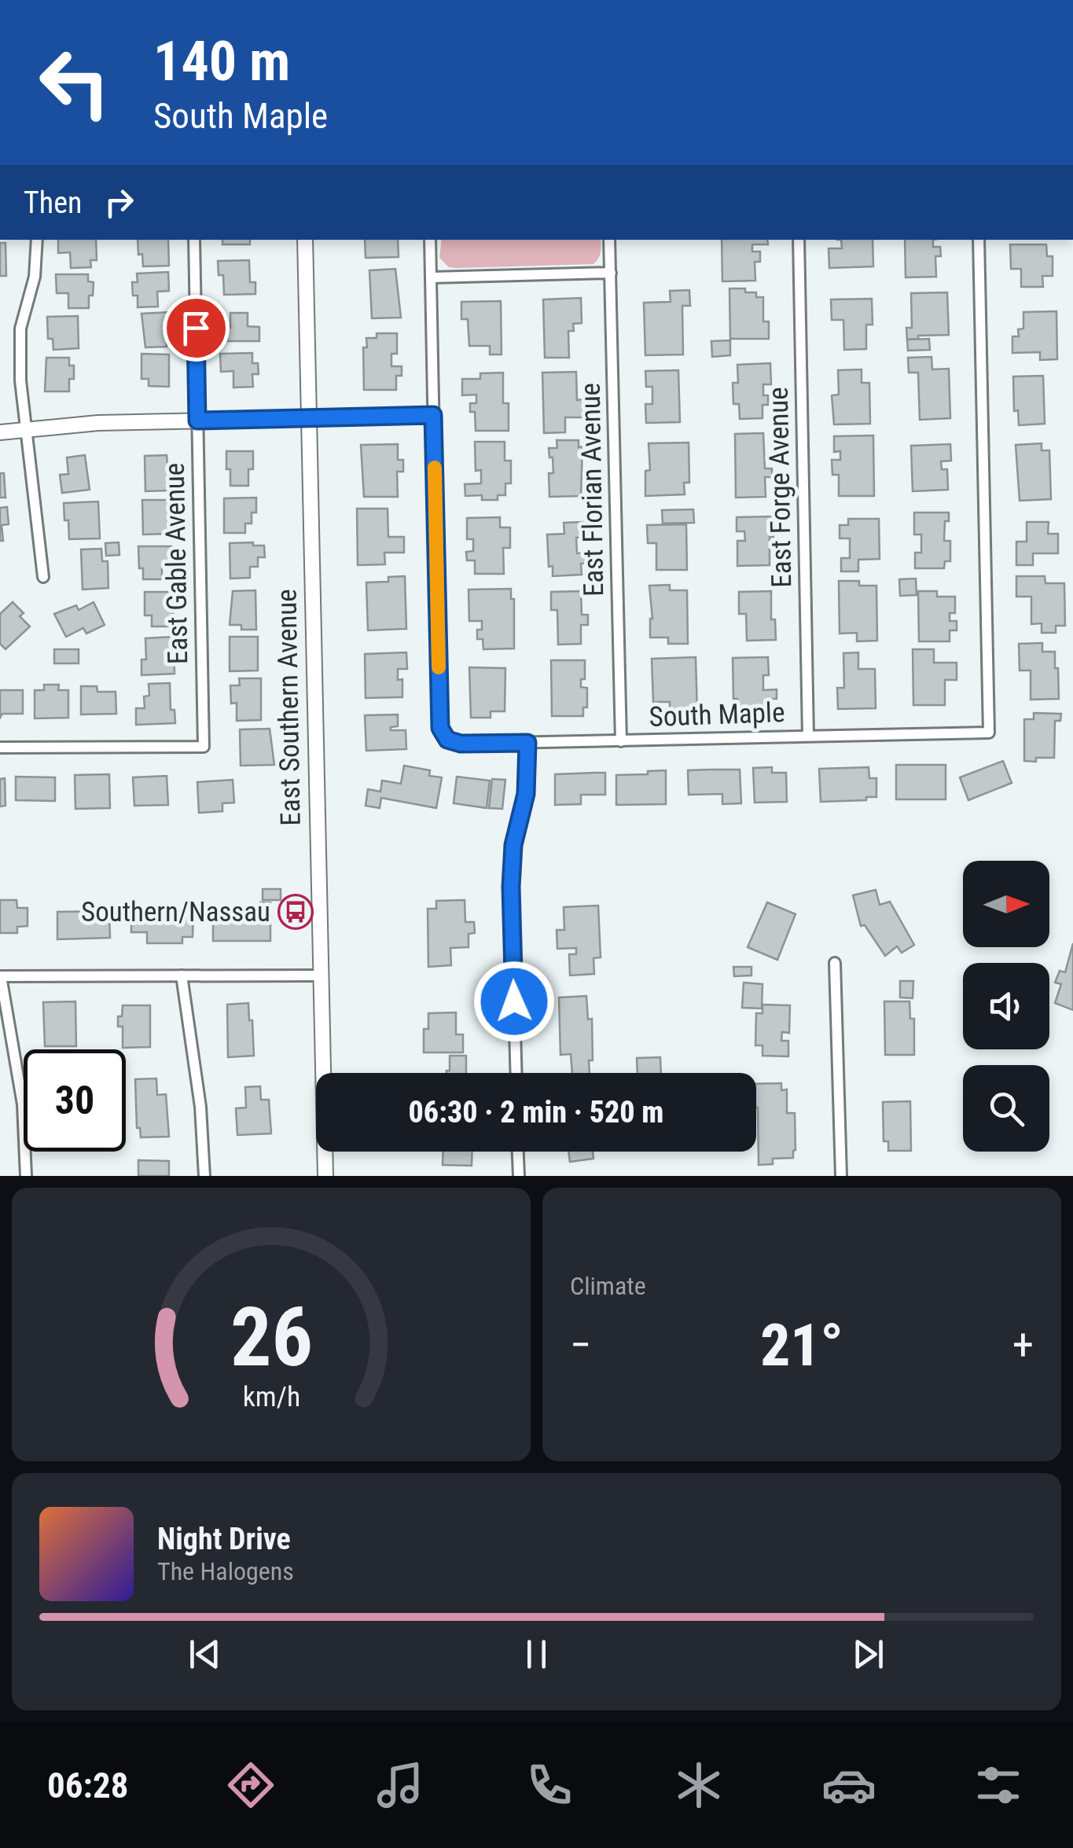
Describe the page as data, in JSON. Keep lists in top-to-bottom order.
{
  "streets": {
    "main road": ["East Southern Avenue"],
    "street": [
      "East Forge Avenue",
      "East Florian Avenue",
      "East Gable Avenue",
      "South Maple"
    ]
  },
  "crossings": [
    ["East Forge Avenue", "South Maple"],
    ["East Florian Avenue", "South Maple"]
  ],
  "places": {
    "bus stop": ["Southern/Nassau"]
  },
  "north": "right",
  "page": {
    "turn": ["140 m", "South Maple"],
    "then": "Then",
    "limit": "30",
    "trip": "06:30 · 2 min · 520 m",
    "tile": "Climate",
    "heat": ["−", "21°", "+"],
    "song": ["Night Drive", "The Halogens"],
    "tabs": "06:28",
    "gauge": ["26", "km/h"]
  }
}
